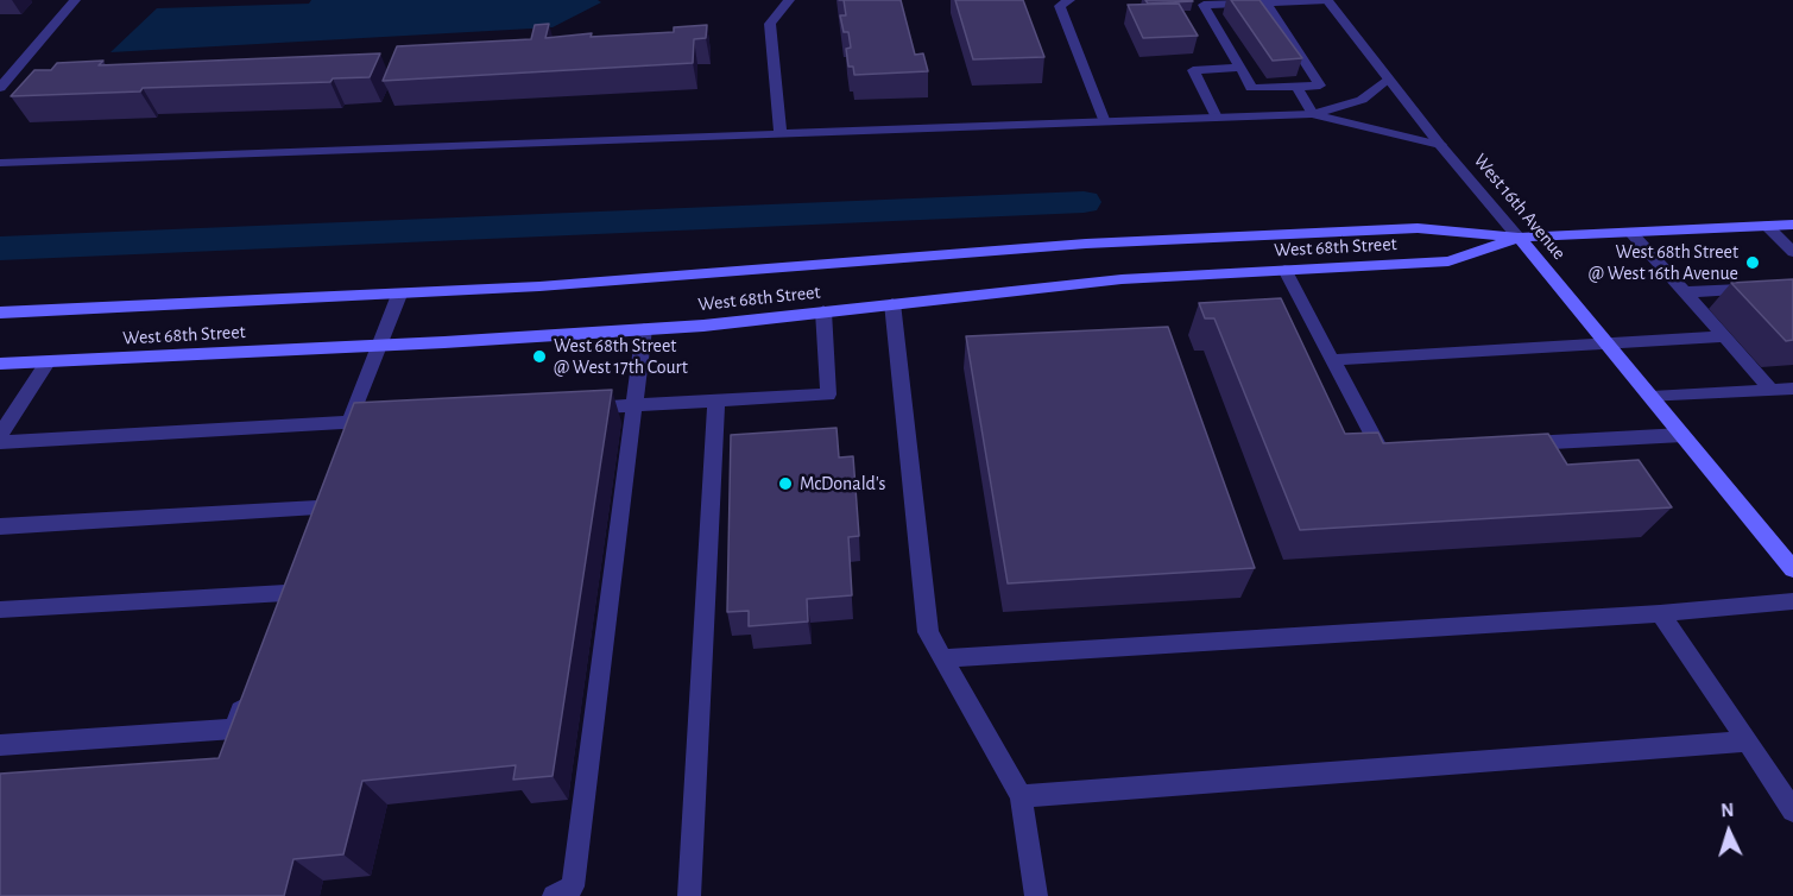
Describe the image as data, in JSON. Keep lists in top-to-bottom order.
{
  "streets": {
    "main road": ["West 16th Avenue", "West 68th Street"]
  },
  "crossings": [
    ["West 16th Avenue", "West 68th Street"]
  ],
  "places": ["West 68th Street @ West 16th Avenue", "West 68th Street @ West 17th Court", "McDonald's"],
  "north": "top"
}
